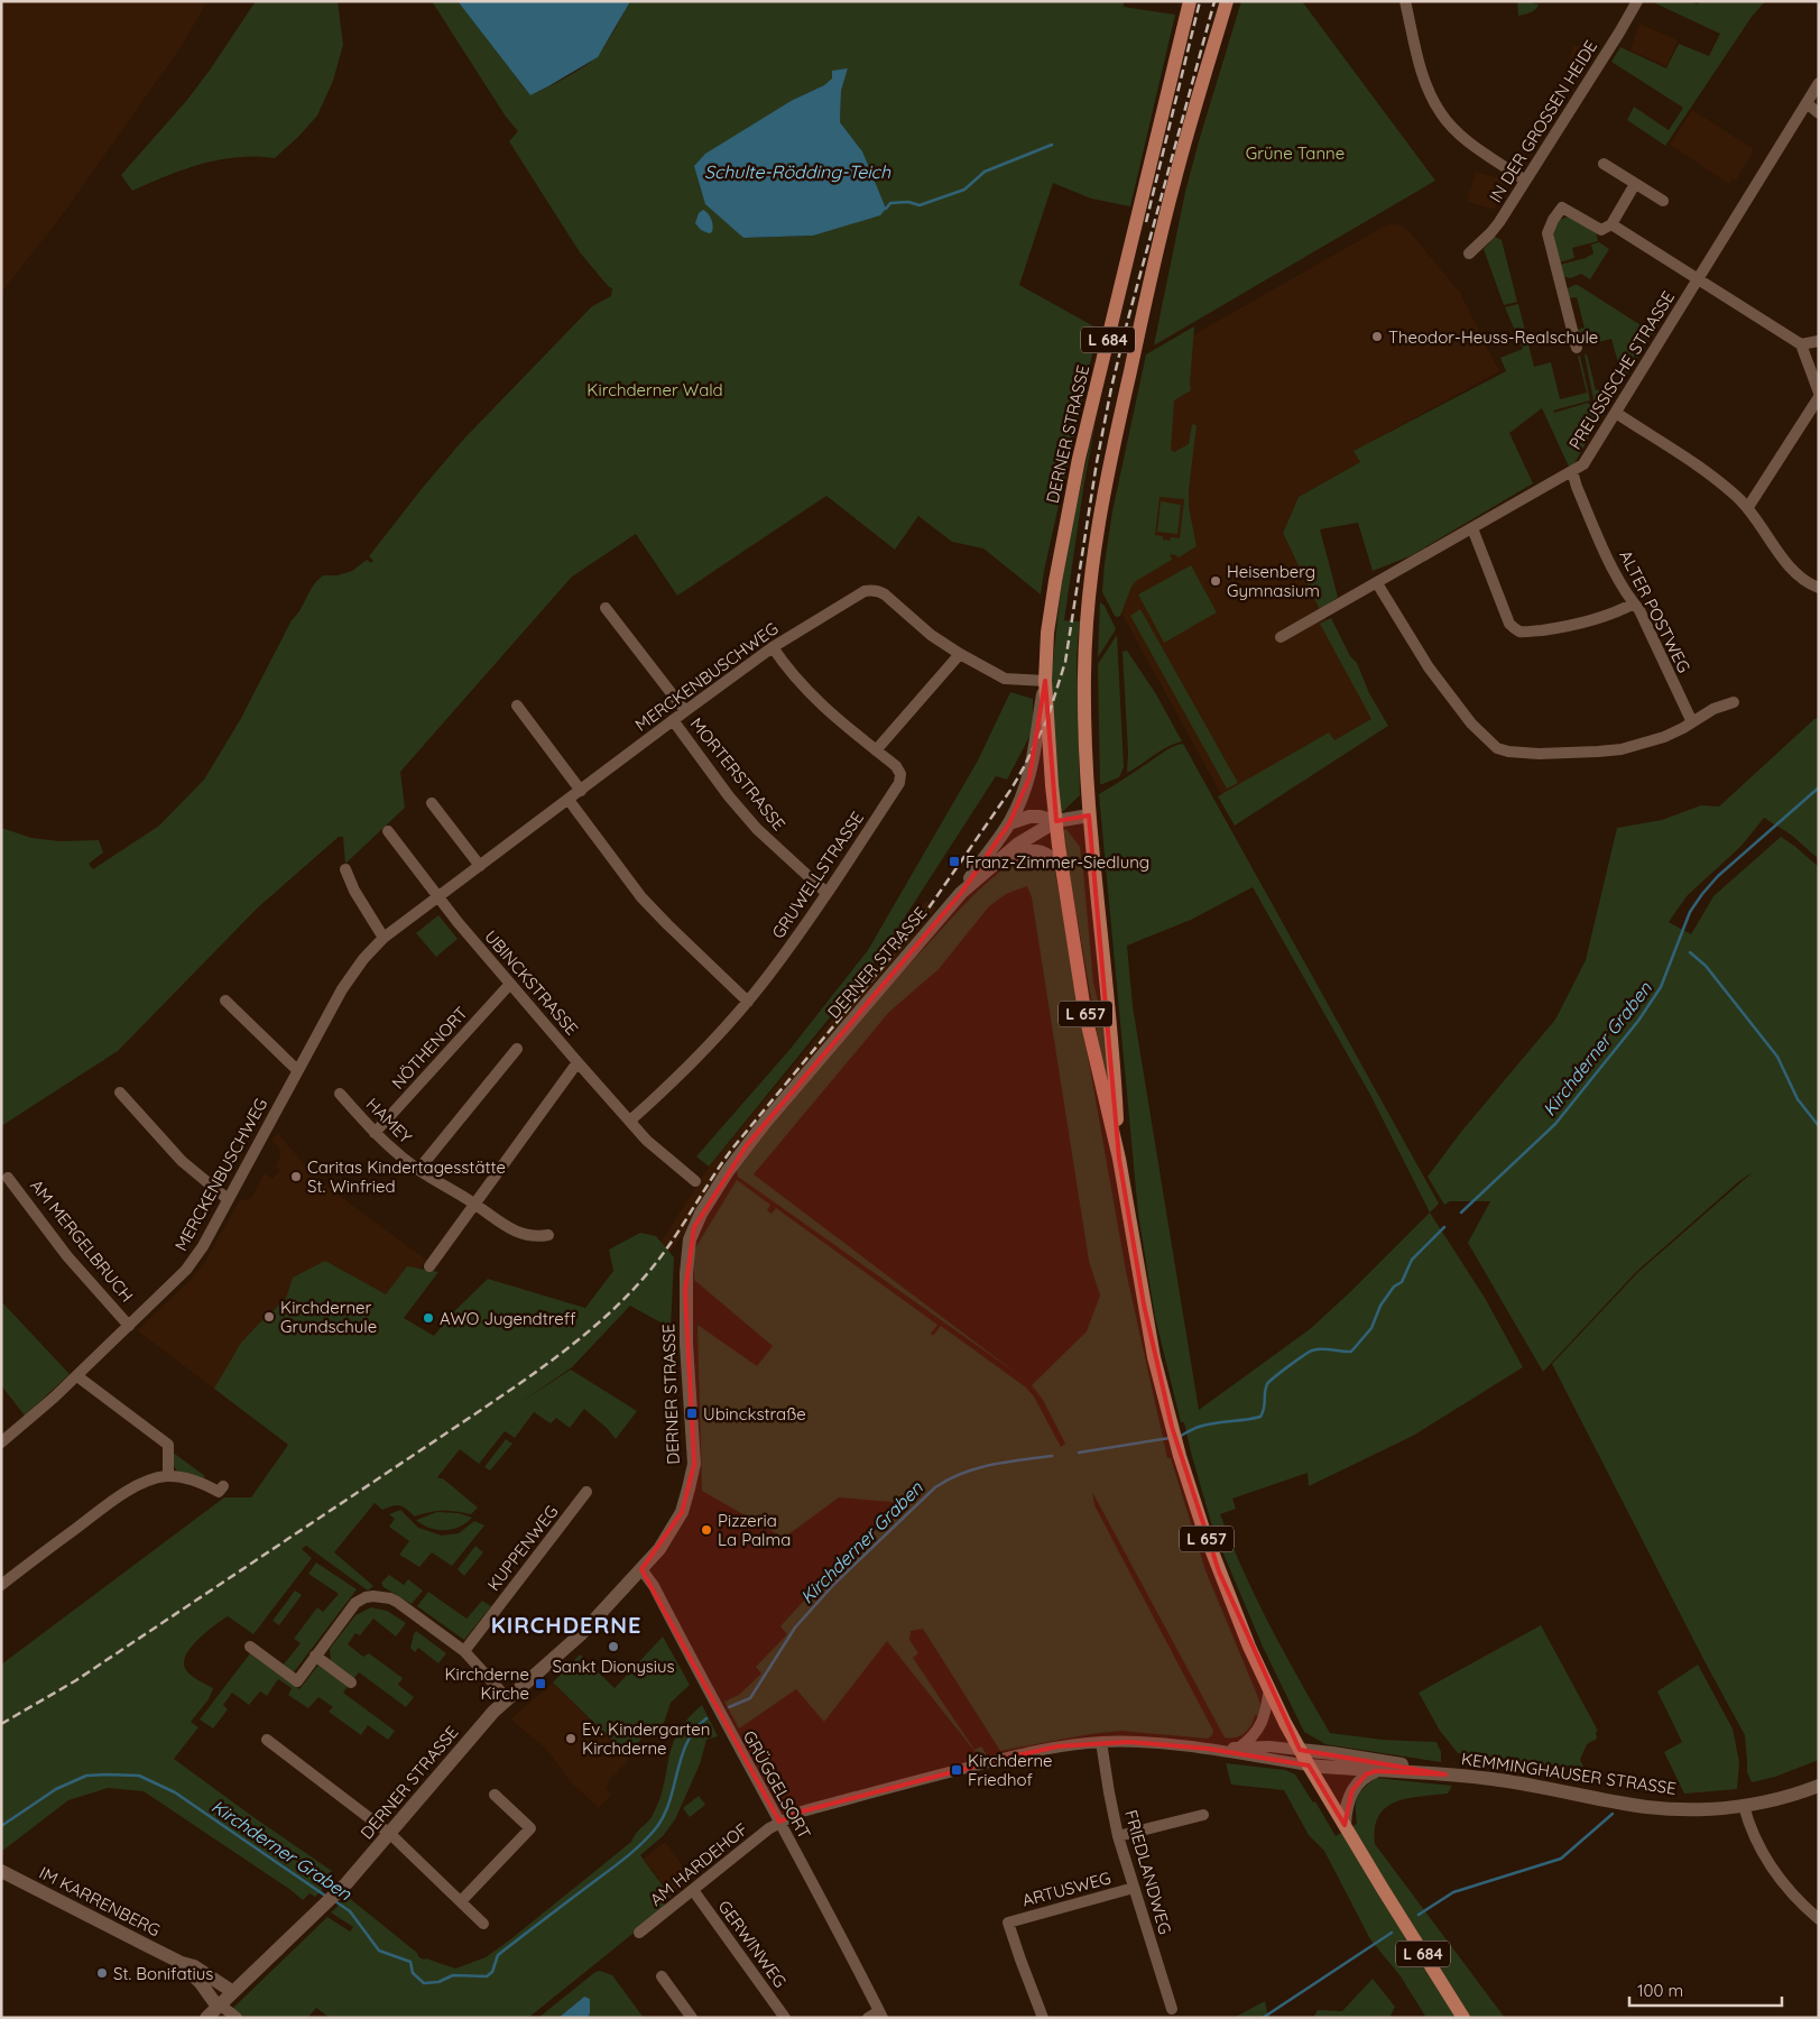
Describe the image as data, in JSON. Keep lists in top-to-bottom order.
{
  "streets": {
    "main road": [
      "L 684",
      "DERNER STRASSE",
      "L 657",
      "KEMMINGHAUSER STRASSE",
      "IM KARRENBERG"
    ],
    "street": [
      "IN DER GROSSEN HEIDE",
      "PREUSSISCHE STRASSE",
      "ALTER POSTWEG",
      "MERCKENBUSCHWEG",
      "MORTERSTRASSE",
      "GRUWELLSTRASSE",
      "UBINCKSTRASSE",
      "NÖTHENORT",
      "HAMEY",
      "AM MERGELBRUCH",
      "KUPPENWEG",
      "GRÜGGELSORT",
      "AM HARDEHOF",
      "FRIEDLANDWEG",
      "ARTUSWEG",
      "GERWINWEG"
    ]
  },
  "crossings": [
    ["L 684", "DERNER STRASSE"],
    ["L 684", "MERCKENBUSCHWEG"],
    ["L 684", "L 657"],
    ["L 684", "KEMMINGHAUSER STRASSE"],
    ["PREUSSISCHE STRASSE", "ALTER POSTWEG"],
    ["DERNER STRASSE", "MERCKENBUSCHWEG"],
    ["DERNER STRASSE", "L 657"],
    ["DERNER STRASSE", "GRÜGGELSORT"],
    ["DERNER STRASSE", "IM KARRENBERG"],
    ["MERCKENBUSCHWEG", "MORTERSTRASSE"],
    ["MERCKENBUSCHWEG", "GRUWELLSTRASSE"],
    ["MERCKENBUSCHWEG", "UBINCKSTRASSE"],
    ["MERCKENBUSCHWEG", "AM MERGELBRUCH"],
    ["MORTERSTRASSE", "GRUWELLSTRASSE"],
    ["GRUWELLSTRASSE", "UBINCKSTRASSE"],
    ["UBINCKSTRASSE", "NÖTHENORT"],
    ["L 657", "KEMMINGHAUSER STRASSE"],
    ["NÖTHENORT", "HAMEY"],
    ["KEMMINGHAUSER STRASSE", "GRÜGGELSORT"],
    ["KEMMINGHAUSER STRASSE", "AM HARDEHOF"],
    ["KEMMINGHAUSER STRASSE", "FRIEDLANDWEG"],
    ["GRÜGGELSORT", "AM HARDEHOF"],
    ["AM HARDEHOF", "GERWINWEG"],
    ["FRIEDLANDWEG", "ARTUSWEG"]
  ],
  "districts": ["KIRCHDERNE"],
  "water": ["Schulte-Rödding-Teich", "Kirchderner Graben"],
  "parks": ["Grüne Tanne", "Kirchderner Wald"],
  "places": {
    "other": [
      "Theodor-Heuss-Realschule",
      "Heisenberg Gymnasium",
      "Caritas Kindertagesstätte St. Winfried",
      "Kirchderner Grundschule",
      "AWO Jugendtreff",
      "Pizzeria La Palma",
      "Sankt Dionysius",
      "Ev. Kindergarten Kirchderne",
      "St. Bonifatius"
    ],
    "transit": [
      "Franz-Zimmer-Siedlung",
      "Ubinckstraße",
      "Kirchderne Kirche",
      "Kirchderne Friedhof"
    ]
  },
  "scale_bar": "100 m"
}
